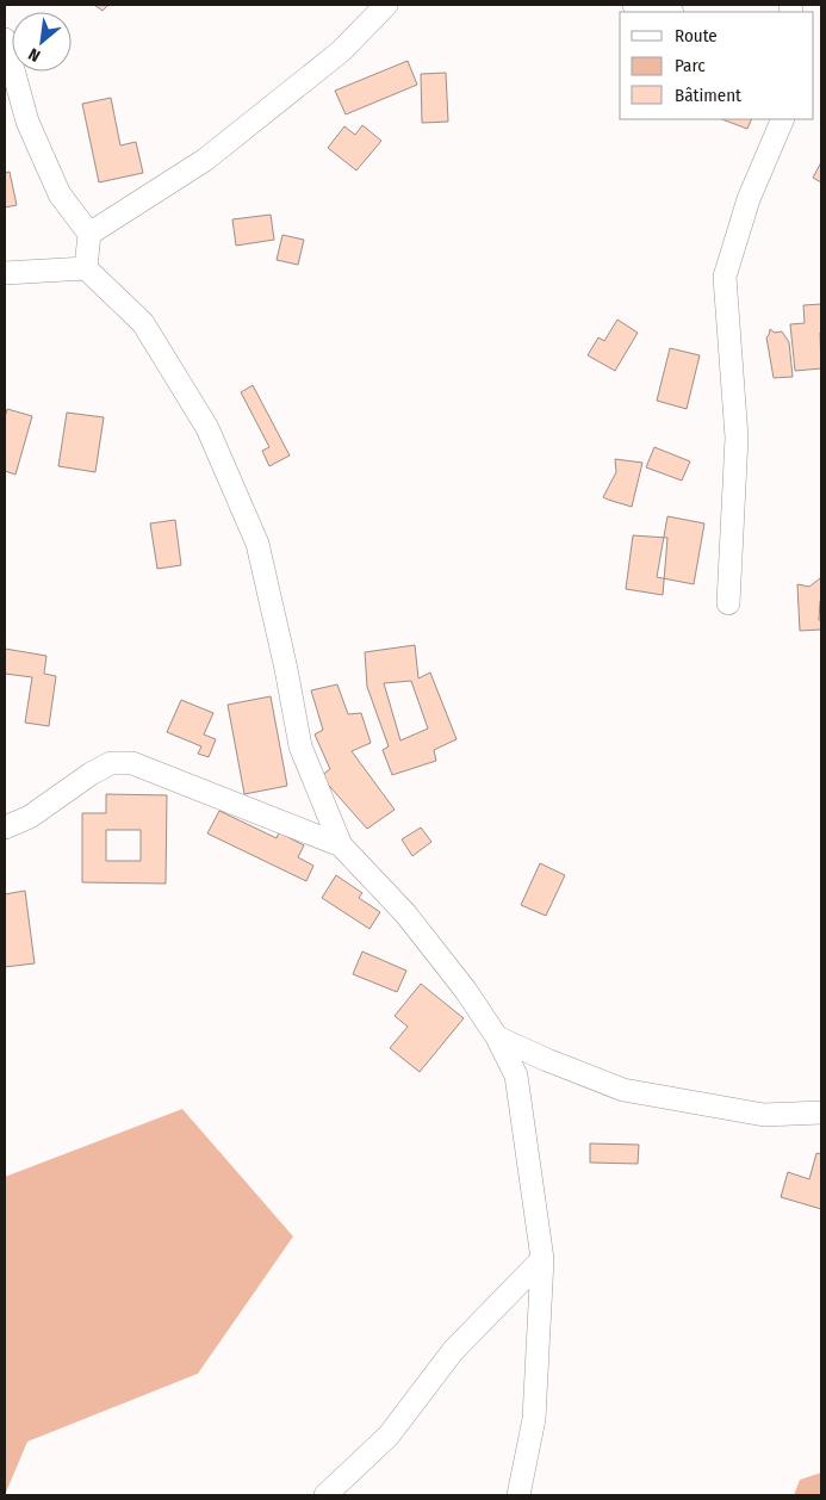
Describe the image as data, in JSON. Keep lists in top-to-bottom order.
{
  "legend": ["Route", "Parc", "Bâtiment"],
  "north": "bottom left"
}
